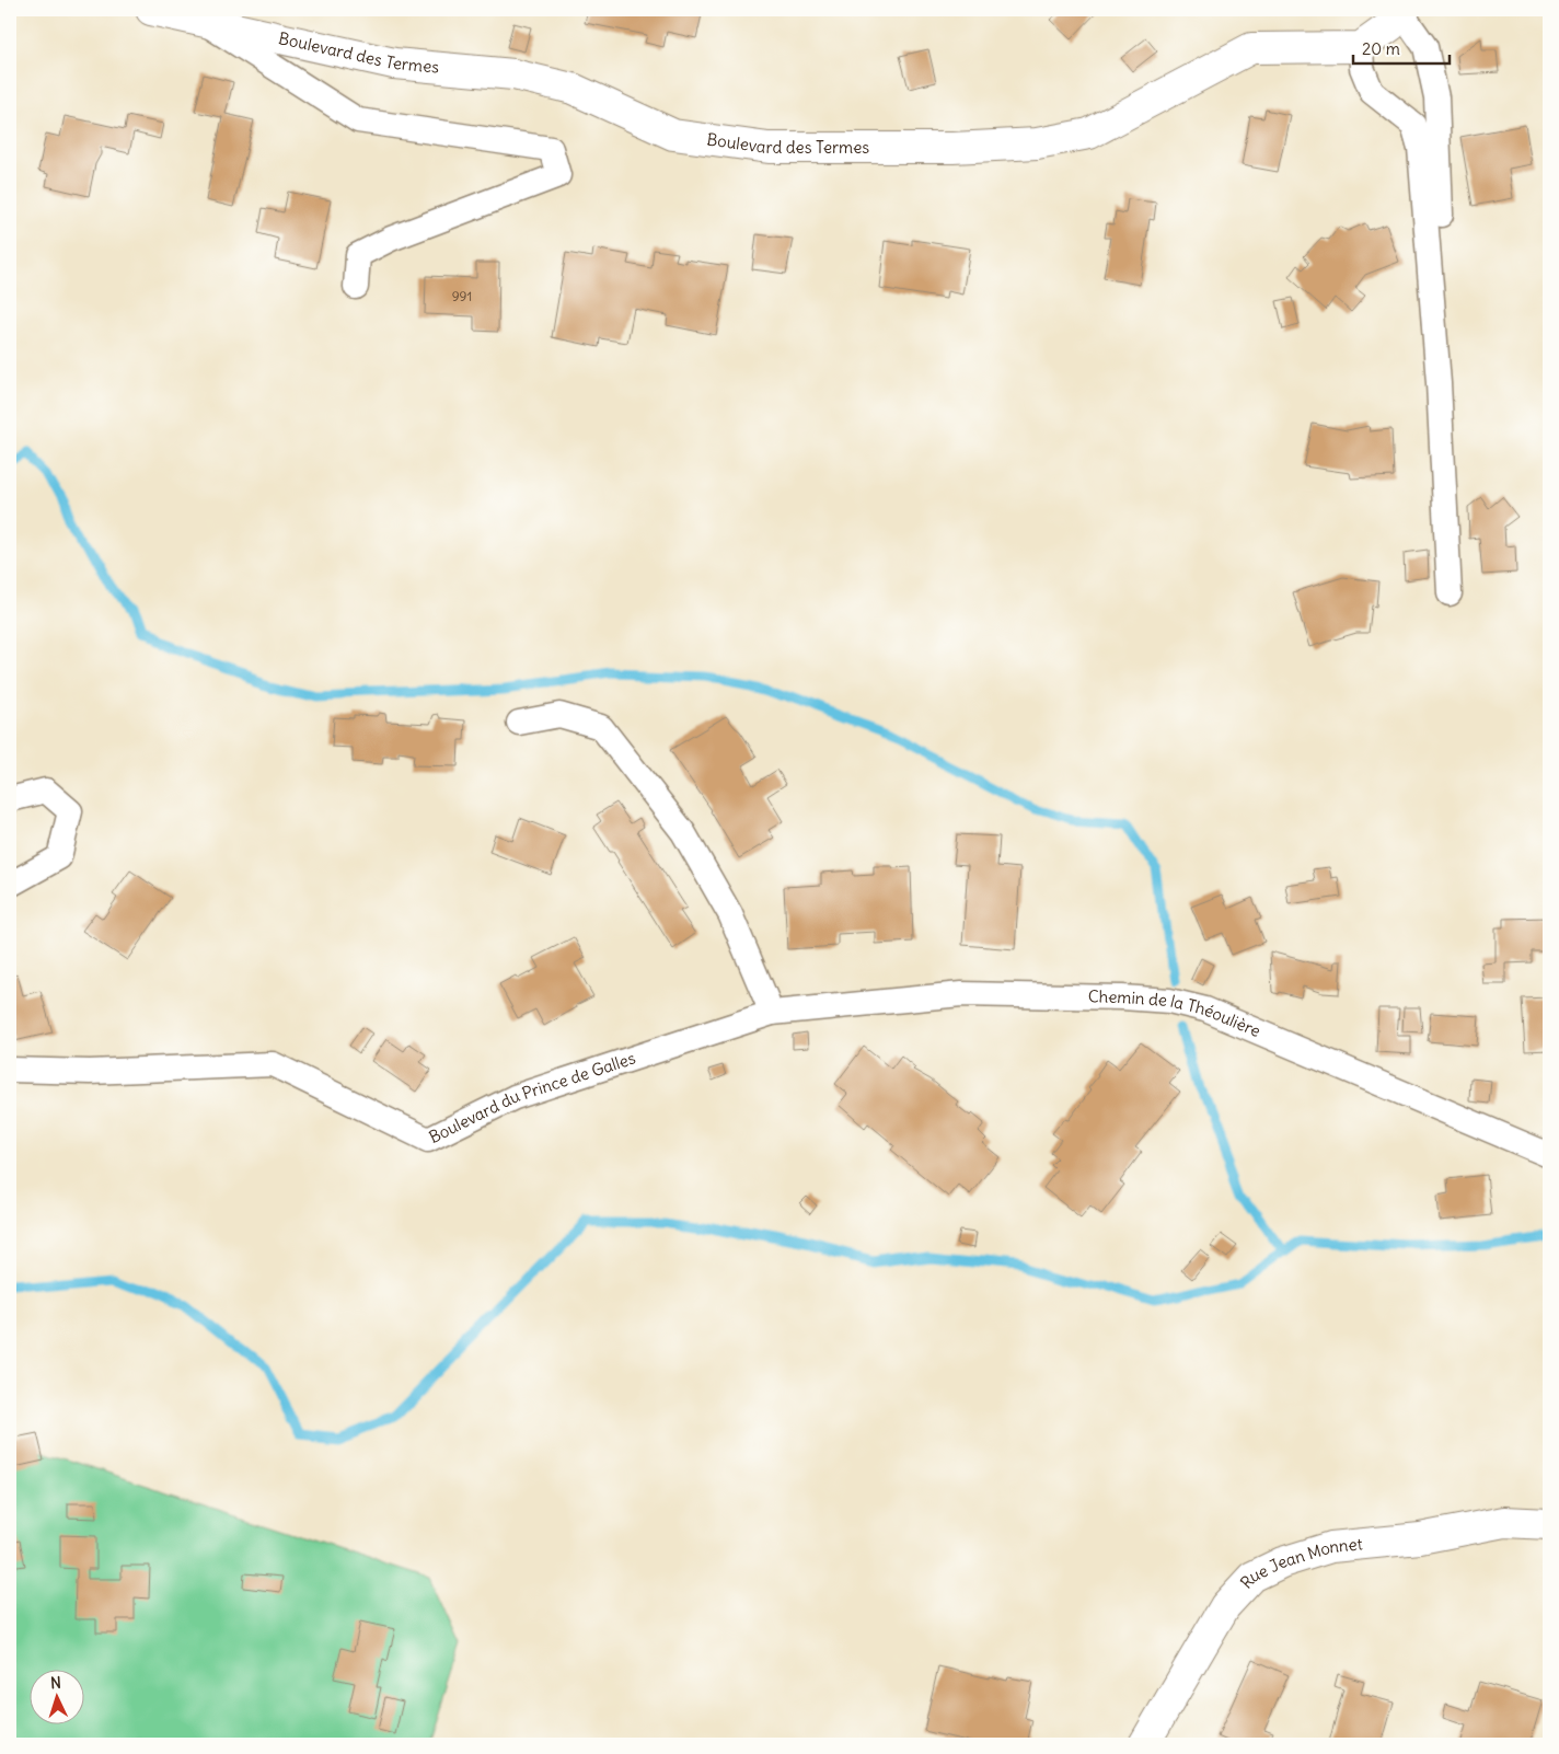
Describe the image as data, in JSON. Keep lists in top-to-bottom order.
{
  "streets": {
    "street": [
      "Boulevard des Termes",
      "Chemin de la Théoulière",
      "Boulevard du Prince de Galles",
      "Rue Jean Monnet"
    ]
  },
  "crossings": [
    ["Chemin de la Théoulière", "Boulevard du Prince de Galles"]
  ],
  "house_numbers": ["991"],
  "scale_bar": "20 m",
  "north": "top"
}
